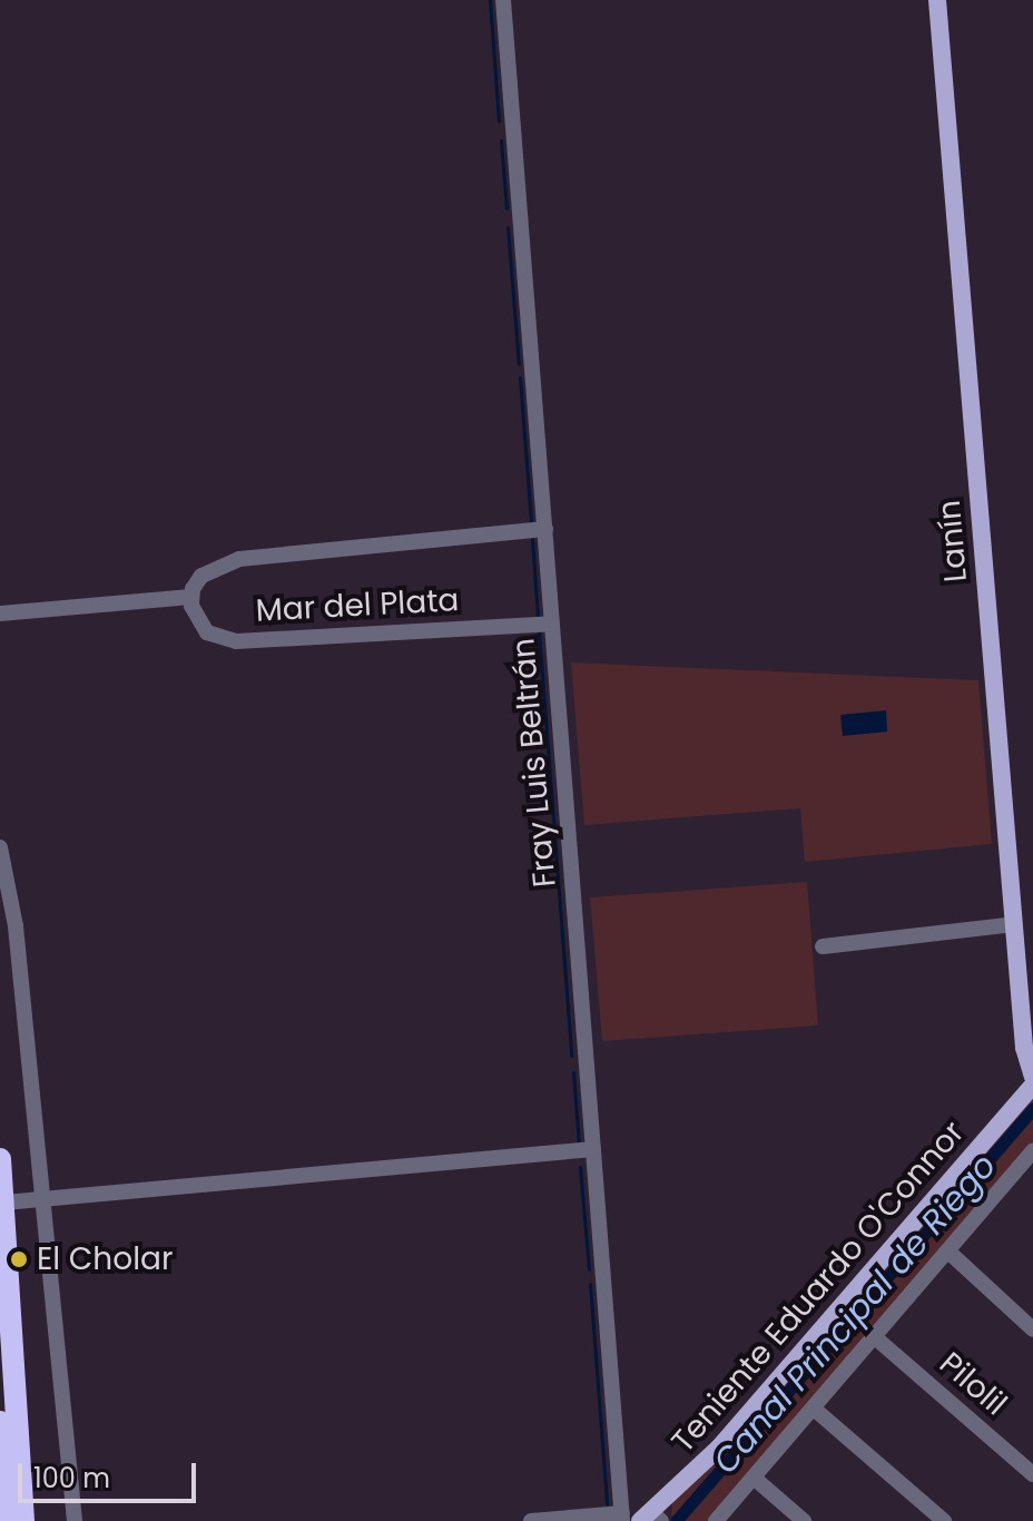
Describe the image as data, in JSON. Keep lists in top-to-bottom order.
{
  "streets": {
    "main road": ["Lanín", "Teniente Eduardo O'Connor"],
    "street": ["Mar del Plata", "Fray Luis Beltrán", "Pilolil"]
  },
  "crossings": [
    ["Mar del Plata", "Fray Luis Beltrán"]
  ],
  "water": ["Canal Principal de Riego"],
  "places": ["El Cholar"],
  "scale_bar": "100 m"
}
